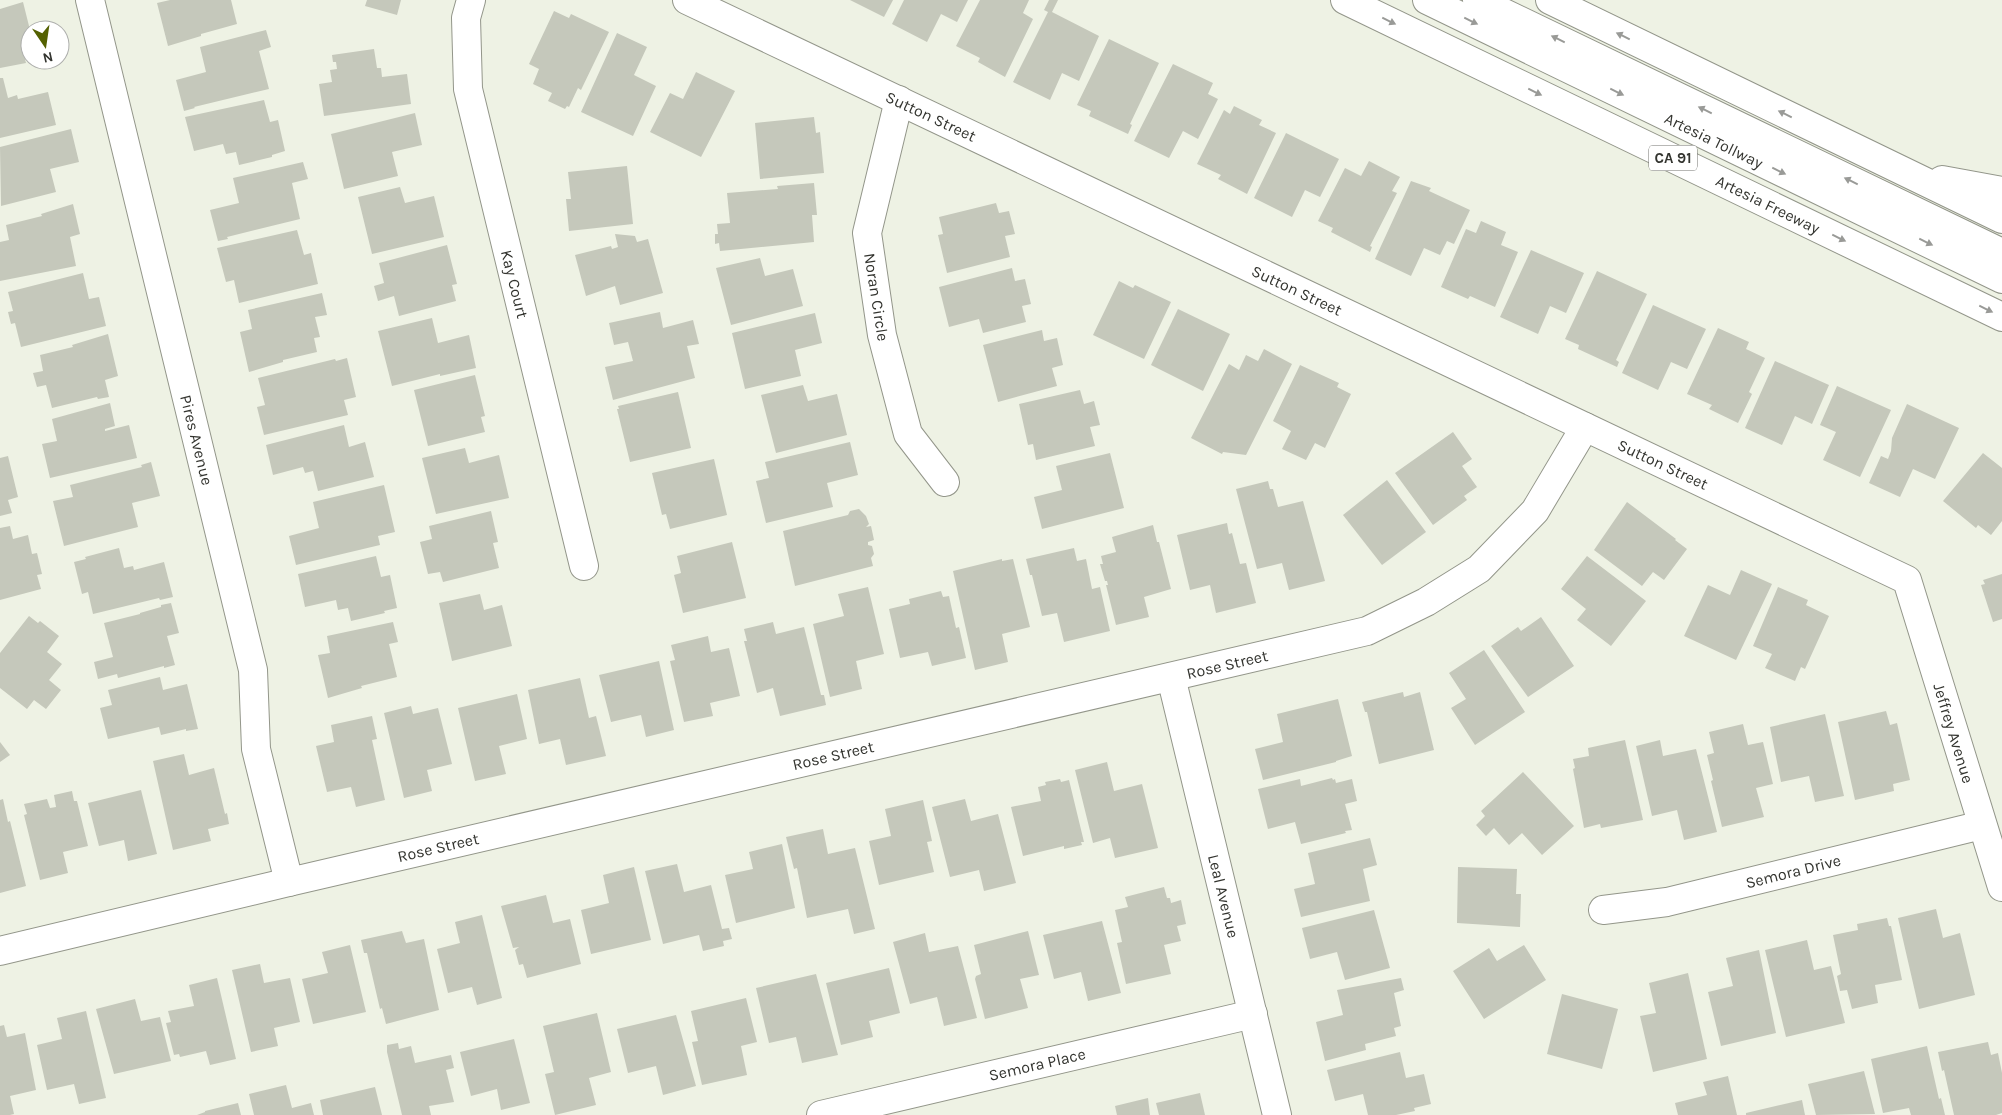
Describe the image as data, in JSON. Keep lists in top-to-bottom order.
{
  "streets": {
    "main road": [
      "Sutton Street",
      "Artesia Tollway",
      "CA 91",
      "Artesia Freeway",
      "Kay Court",
      "Noran Circle",
      "Pires Avenue",
      "Rose Street",
      "Jeffrey Avenue",
      "Semora Drive",
      "Leal Avenue",
      "Semora Place"
    ]
  },
  "crossings": [
    ["Sutton Street", "Noran Circle"],
    ["Sutton Street", "Rose Street"],
    ["Sutton Street", "Jeffrey Avenue"],
    ["Pires Avenue", "Rose Street"],
    ["Rose Street", "Leal Avenue"],
    ["Jeffrey Avenue", "Semora Drive"],
    ["Leal Avenue", "Semora Place"]
  ],
  "north": "bottom"
}
